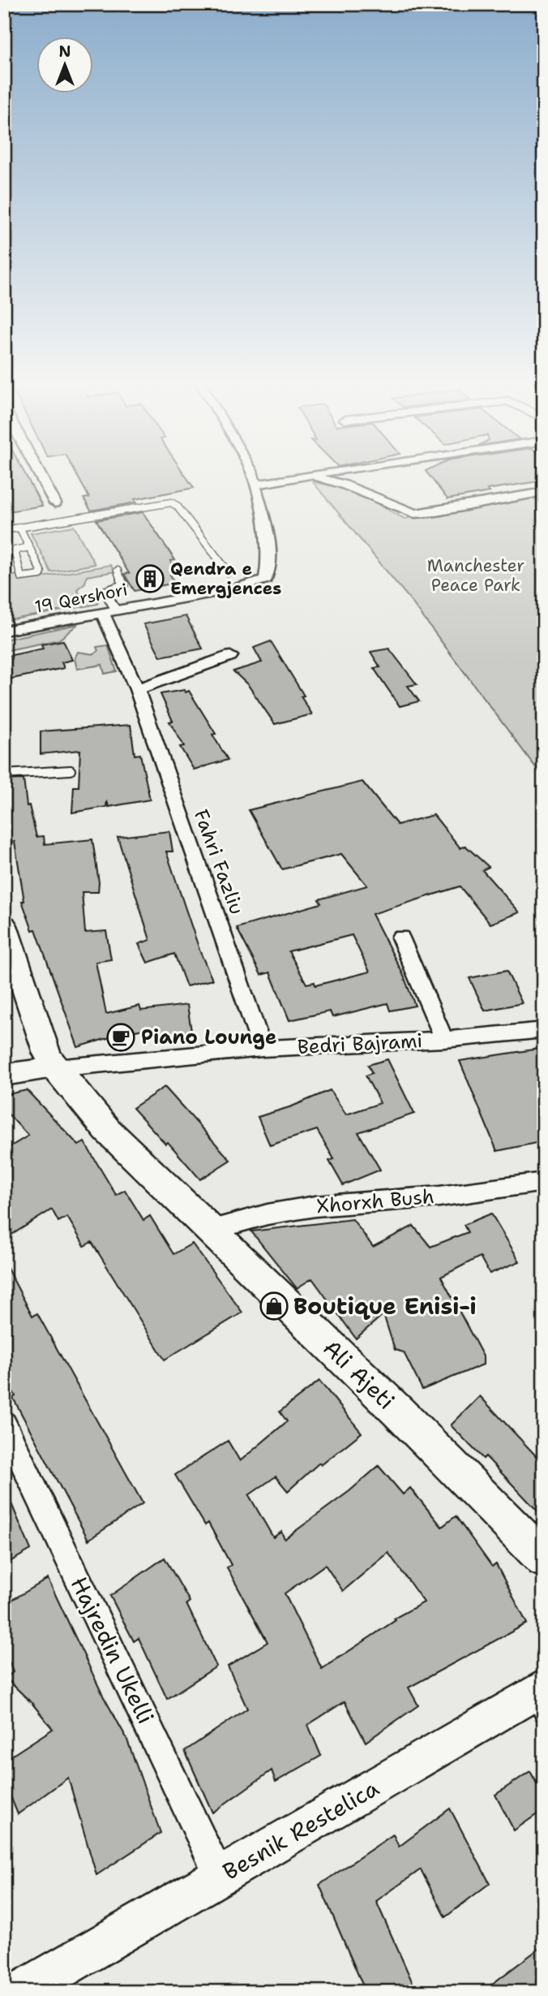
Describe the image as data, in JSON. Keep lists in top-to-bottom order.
{
  "streets": {
    "main road": ["Ali Ajeti"],
    "street": [
      "19 Qershori",
      "Fahri Fazliu",
      "Bedri Bajrami",
      "Xhorxh Bush",
      "Hajredin Ukelli",
      "Besnik Restelica"
    ]
  },
  "crossings": [
    ["19 Qershori", "Fahri Fazliu"],
    ["Fahri Fazliu", "Bedri Bajrami"],
    ["Bedri Bajrami", "Ali Ajeti"],
    ["Xhorxh Bush", "Ali Ajeti"],
    ["Hajredin Ukelli", "Besnik Restelica"]
  ],
  "parks": ["Manchester Peace Park"],
  "places": {
    "building": ["Qendra e Emergjences"],
    "cafe": ["Piano Lounge"],
    "shop": ["Boutique Enisi-i"]
  },
  "north": "top"
}
